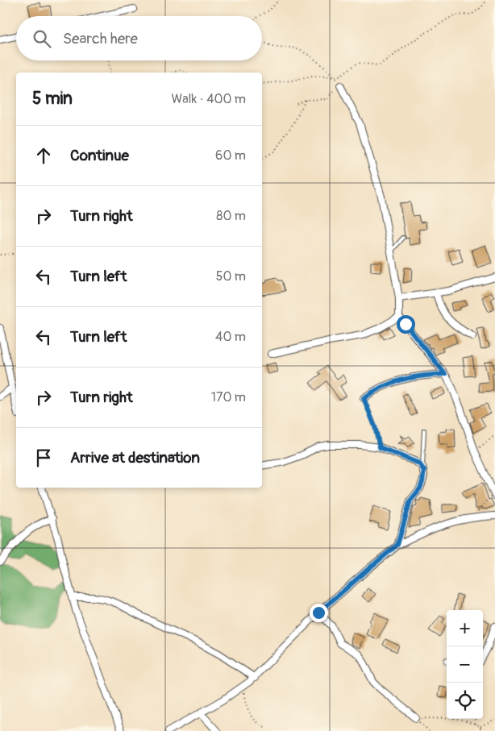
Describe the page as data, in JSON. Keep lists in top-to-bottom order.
{
  "page": {
    "search": "Search here",
    "heading": ["5 min", "Walk · 400 m"],
    "list": [
      ["Continue", "60 m"],
      ["Turn right", "80 m"],
      ["Turn left", "50 m"],
      ["Turn left", "40 m"],
      ["Turn right", "170 m"],
      "Arrive at destination"
    ],
    "map_buttons": ["+", "−"]
  }
}
